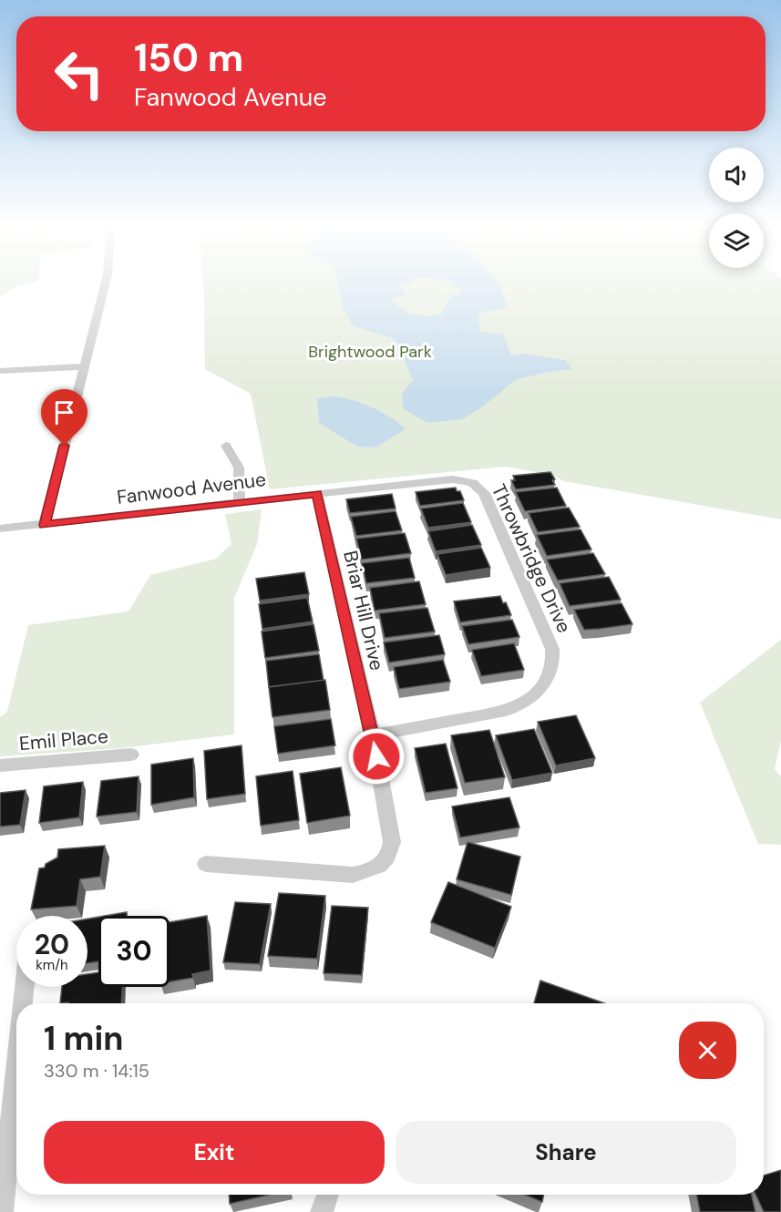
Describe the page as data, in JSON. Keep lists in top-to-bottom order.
{
  "streets": {
    "street": [
      "Fanwood Avenue",
      "Throwbridge Drive",
      "Briar Hill Drive",
      "Emil Place"
    ]
  },
  "crossings": [
    ["Fanwood Avenue", "Throwbridge Drive"],
    ["Fanwood Avenue", "Briar Hill Drive"],
    ["Throwbridge Drive", "Briar Hill Drive"]
  ],
  "parks": ["Brightwood Park"],
  "page": {
    "turn": ["150 m", "Fanwood Avenue"],
    "speed": "20 km/h",
    "limit": "30",
    "heading": ["1 min", "330 m · 14:15"],
    "buttons": ["Exit", "Share"]
  }
}
